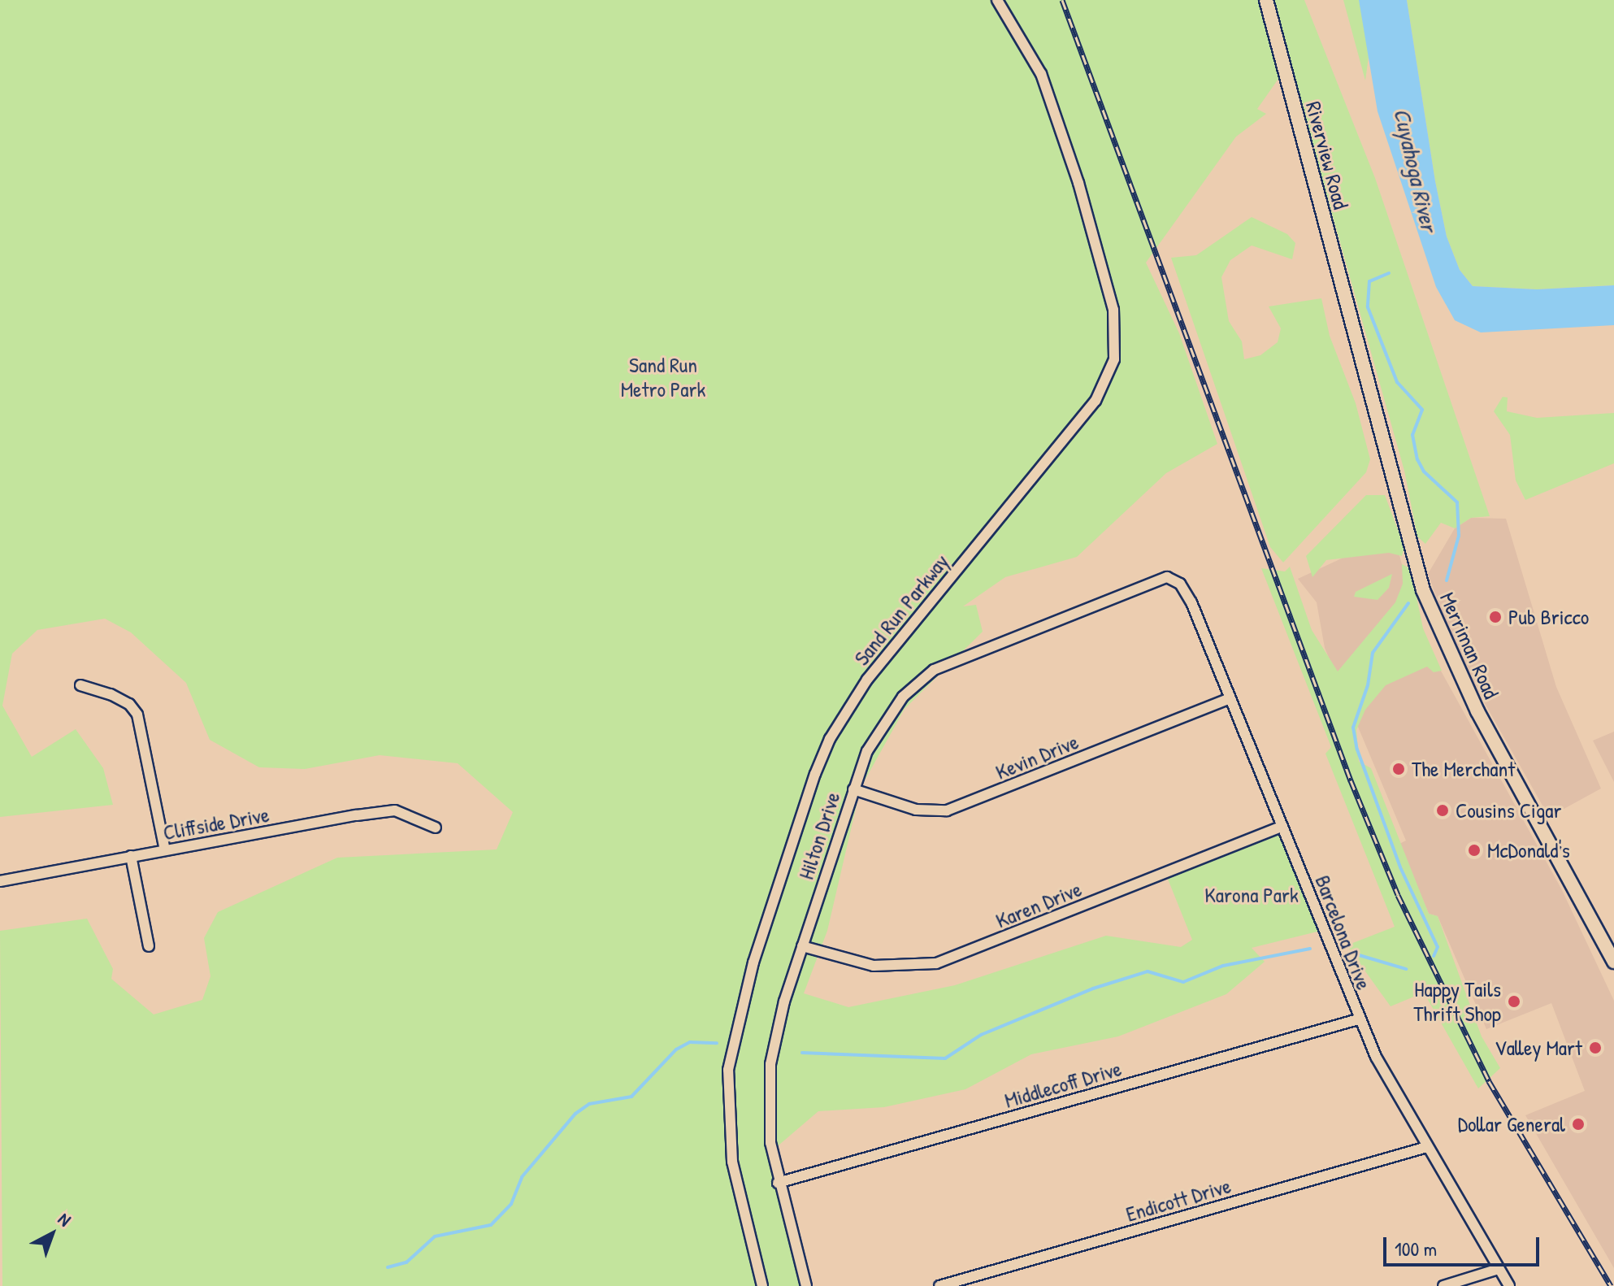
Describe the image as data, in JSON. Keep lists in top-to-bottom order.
{
  "streets": {
    "main road": ["Riverview Road", "Merriman Road"],
    "street": [
      "Sand Run Parkway",
      "Kevin Drive",
      "Cliffside Drive",
      "Hilton Drive",
      "Karen Drive",
      "Barcelona Drive",
      "Middlecoff Drive",
      "Endicott Drive"
    ]
  },
  "crossings": [
    ["Riverview Road", "Merriman Road"],
    ["Kevin Drive", "Hilton Drive"],
    ["Kevin Drive", "Barcelona Drive"],
    ["Hilton Drive", "Karen Drive"],
    ["Hilton Drive", "Barcelona Drive"],
    ["Hilton Drive", "Middlecoff Drive"],
    ["Karen Drive", "Barcelona Drive"],
    ["Barcelona Drive", "Middlecoff Drive"],
    ["Barcelona Drive", "Endicott Drive"]
  ],
  "water": ["Cuyahoga River"],
  "parks": ["Sand Run Metro Park", "Karona Park"],
  "places": [
    "Pub Bricco",
    "The Merchant",
    "Cousins Cigar",
    "McDonald's",
    "Happy Tails Thrift Shop",
    "Valley Mart",
    "Dollar General"
  ],
  "scale_bar": "100 m",
  "north": "top right"
}
